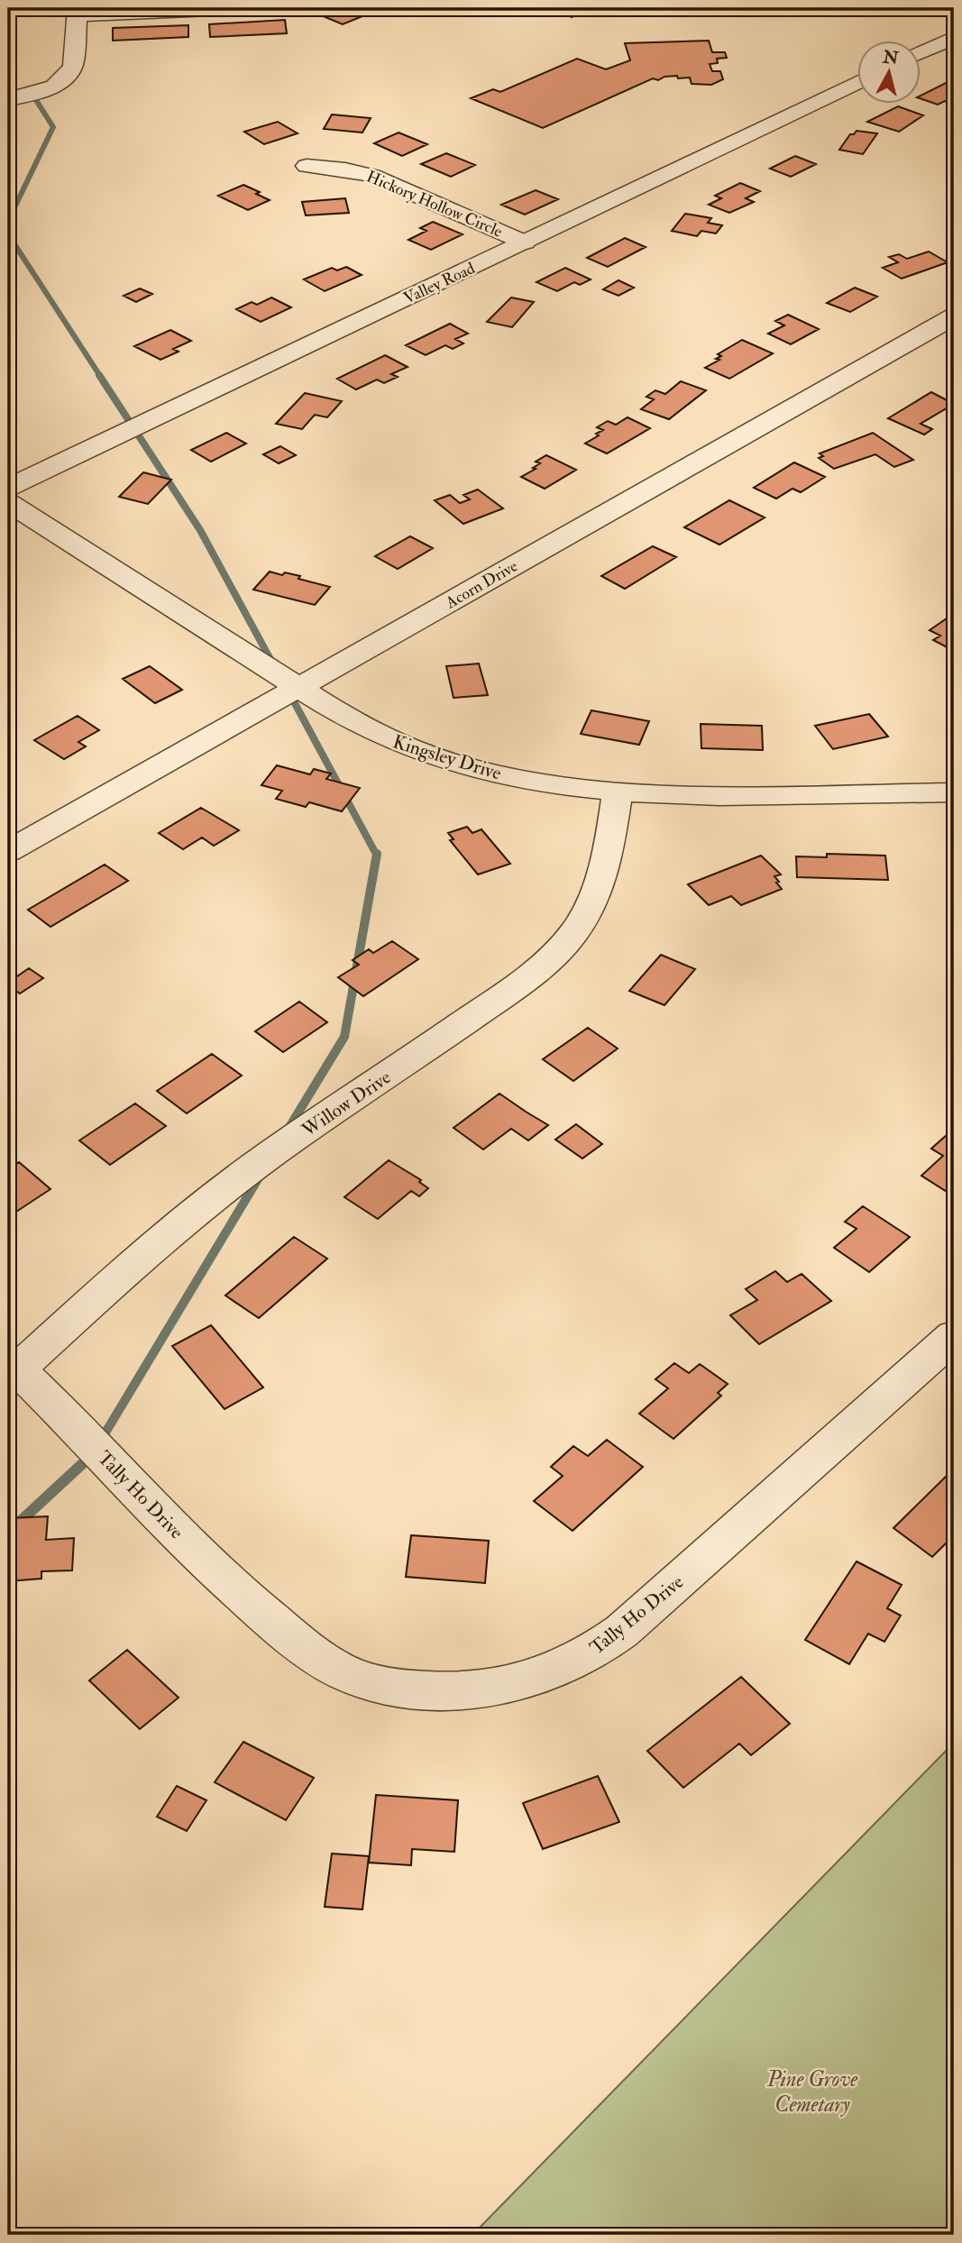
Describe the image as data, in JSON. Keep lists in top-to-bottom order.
{
  "streets": {
    "street": [
      "Hickory Hollow Circle",
      "Valley Road",
      "Acorn Drive",
      "Kingsley Drive",
      "Willow Drive",
      "Tally Ho Drive"
    ]
  },
  "crossings": [
    ["Hickory Hollow Circle", "Valley Road"],
    ["Acorn Drive", "Kingsley Drive"],
    ["Kingsley Drive", "Willow Drive"],
    ["Willow Drive", "Tally Ho Drive"]
  ],
  "parks": ["Pine Grove Cemetary"],
  "north": "top"
}
